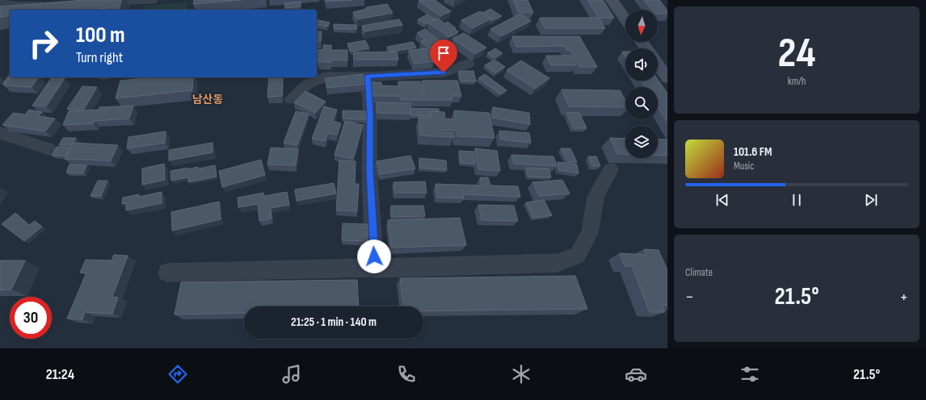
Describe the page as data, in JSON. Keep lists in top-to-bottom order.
{
  "districts": ["남산동"],
  "north": "bottom",
  "page": {
    "tile": [
      ["24", "km/h"],
      "Climate"
    ],
    "turn": ["100 m", "Turn right"],
    "song": ["101.6 FM", "Music"],
    "heat": ["−", "21.5°", "+"],
    "limit": "30",
    "trip": "21:25 · 1 min · 140 m",
    "tabs": ["21:24", "21.5°"]
  }
}
